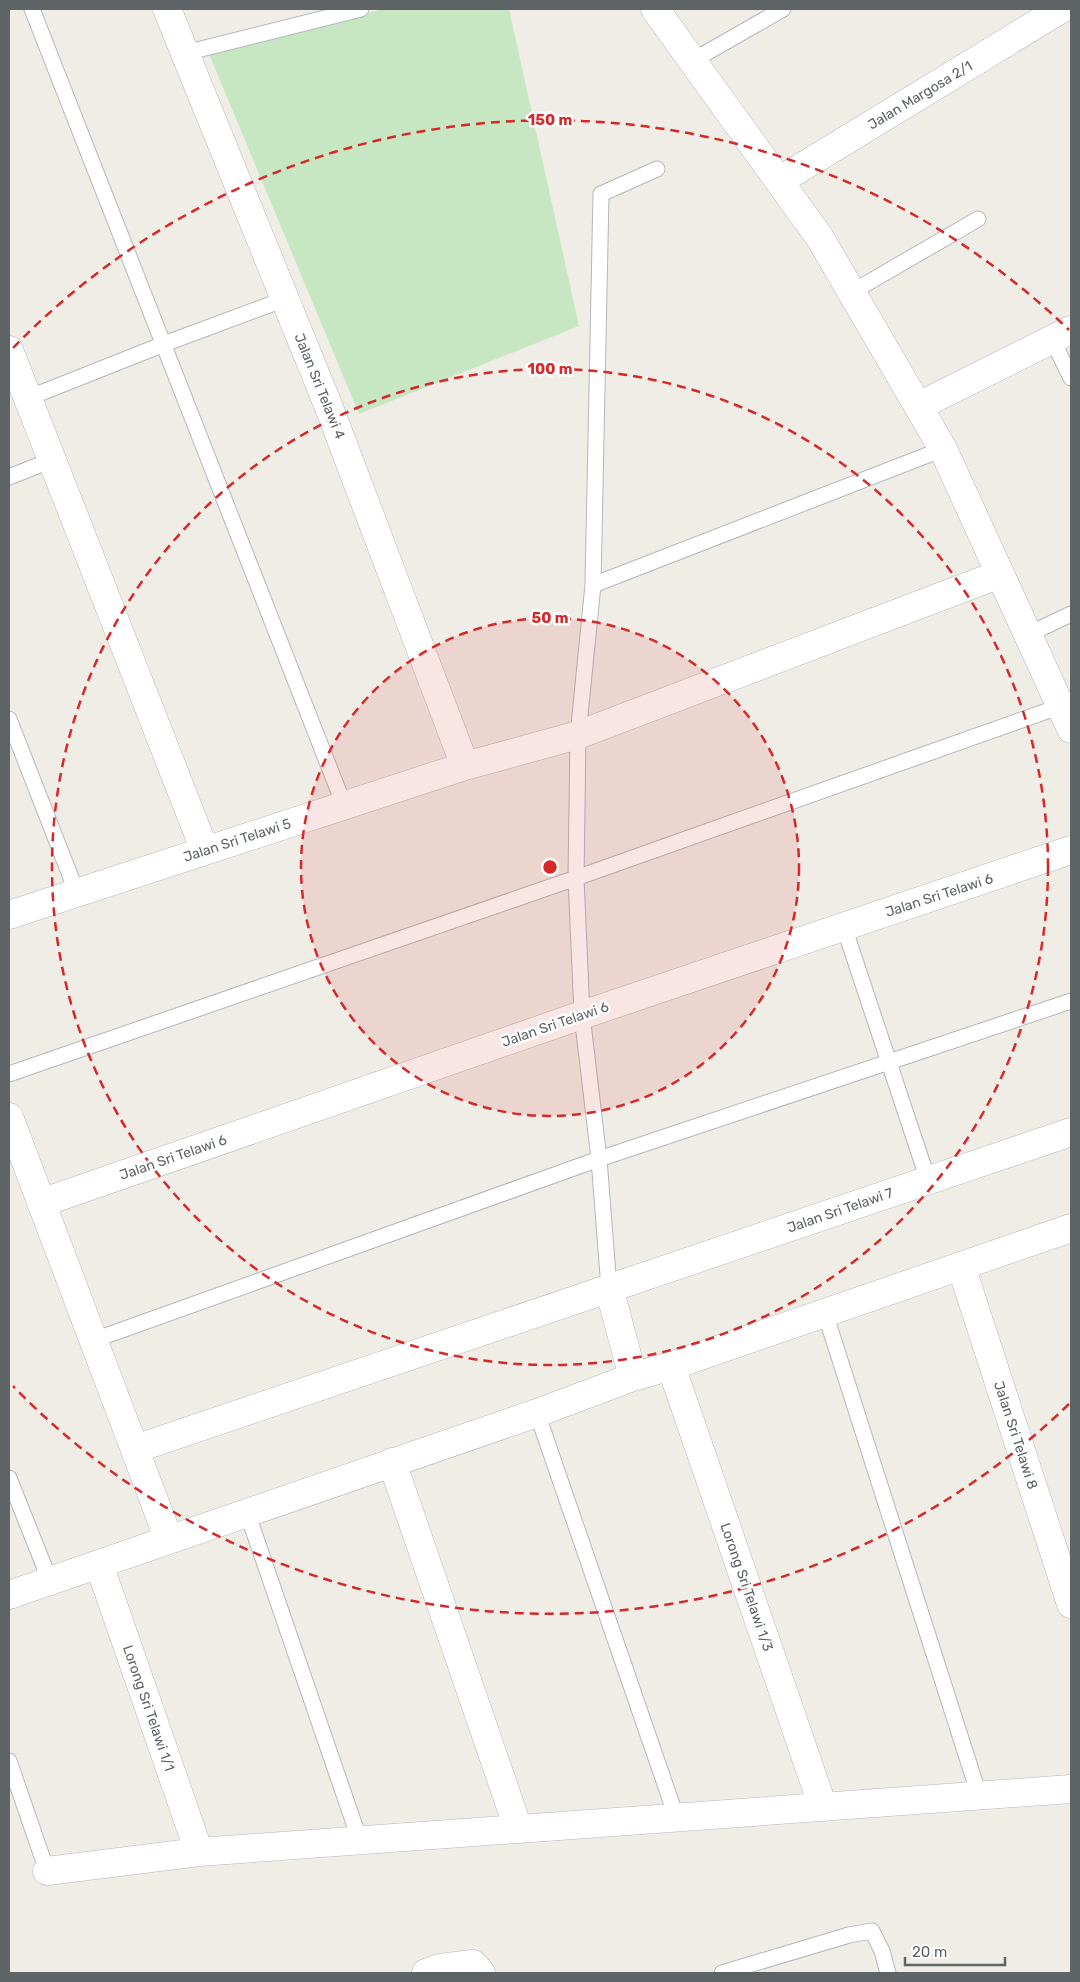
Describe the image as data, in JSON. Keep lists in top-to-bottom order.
{
  "streets": {
    "street": [
      "Jalan Margosa 2/1",
      "Jalan Sri Telawi 4",
      "Jalan Sri Telawi 5",
      "Jalan Sri Telawi 6",
      "Jalan Sri Telawi 7",
      "Jalan Sri Telawi 8",
      "Lorong Sri Telawi 1/3",
      "Lorong Sri Telawi 1/1"
    ]
  },
  "crossings": [
    ["Jalan Sri Telawi 4", "Jalan Sri Telawi 5"]
  ],
  "scale_bar": "20 m",
  "rings": ["150 m", "100 m", "50 m"]
}
